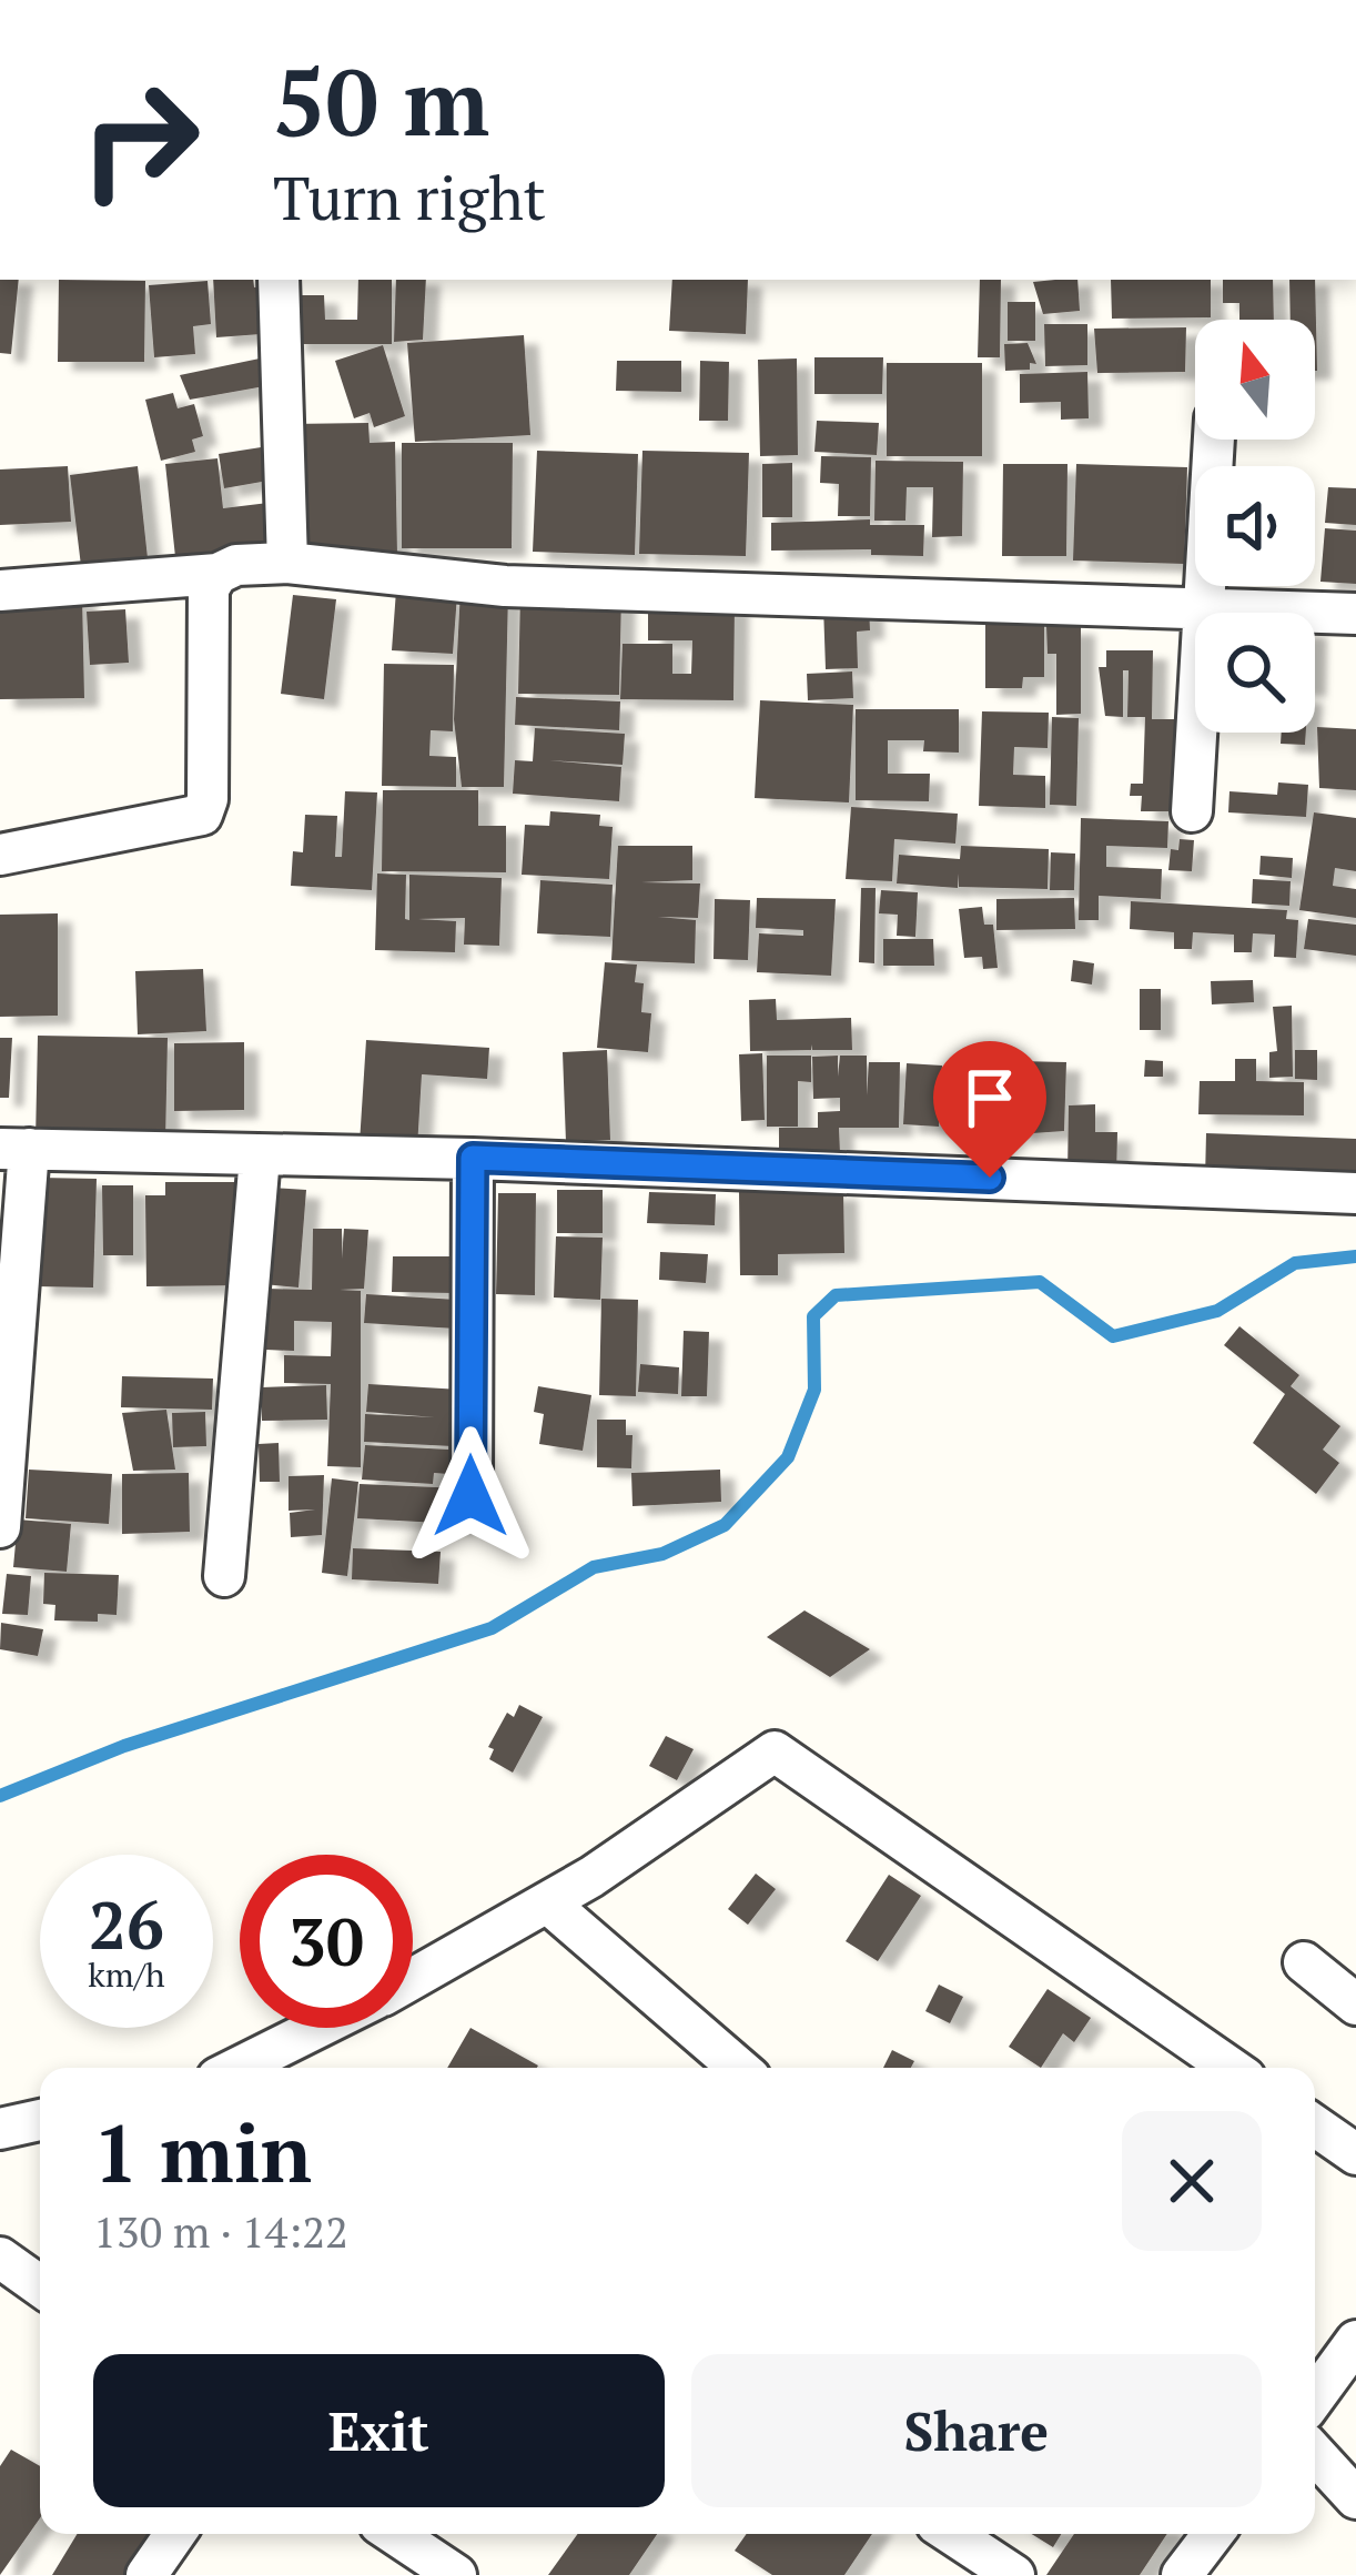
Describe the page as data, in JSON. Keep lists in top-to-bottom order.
{
  "north": "top",
  "page": {
    "turn": ["50 m", "Turn right"],
    "speed": "26 km/h",
    "limit": "30",
    "heading": ["1 min", "130 m · 14:22"],
    "buttons": ["Exit", "Share"]
  }
}
